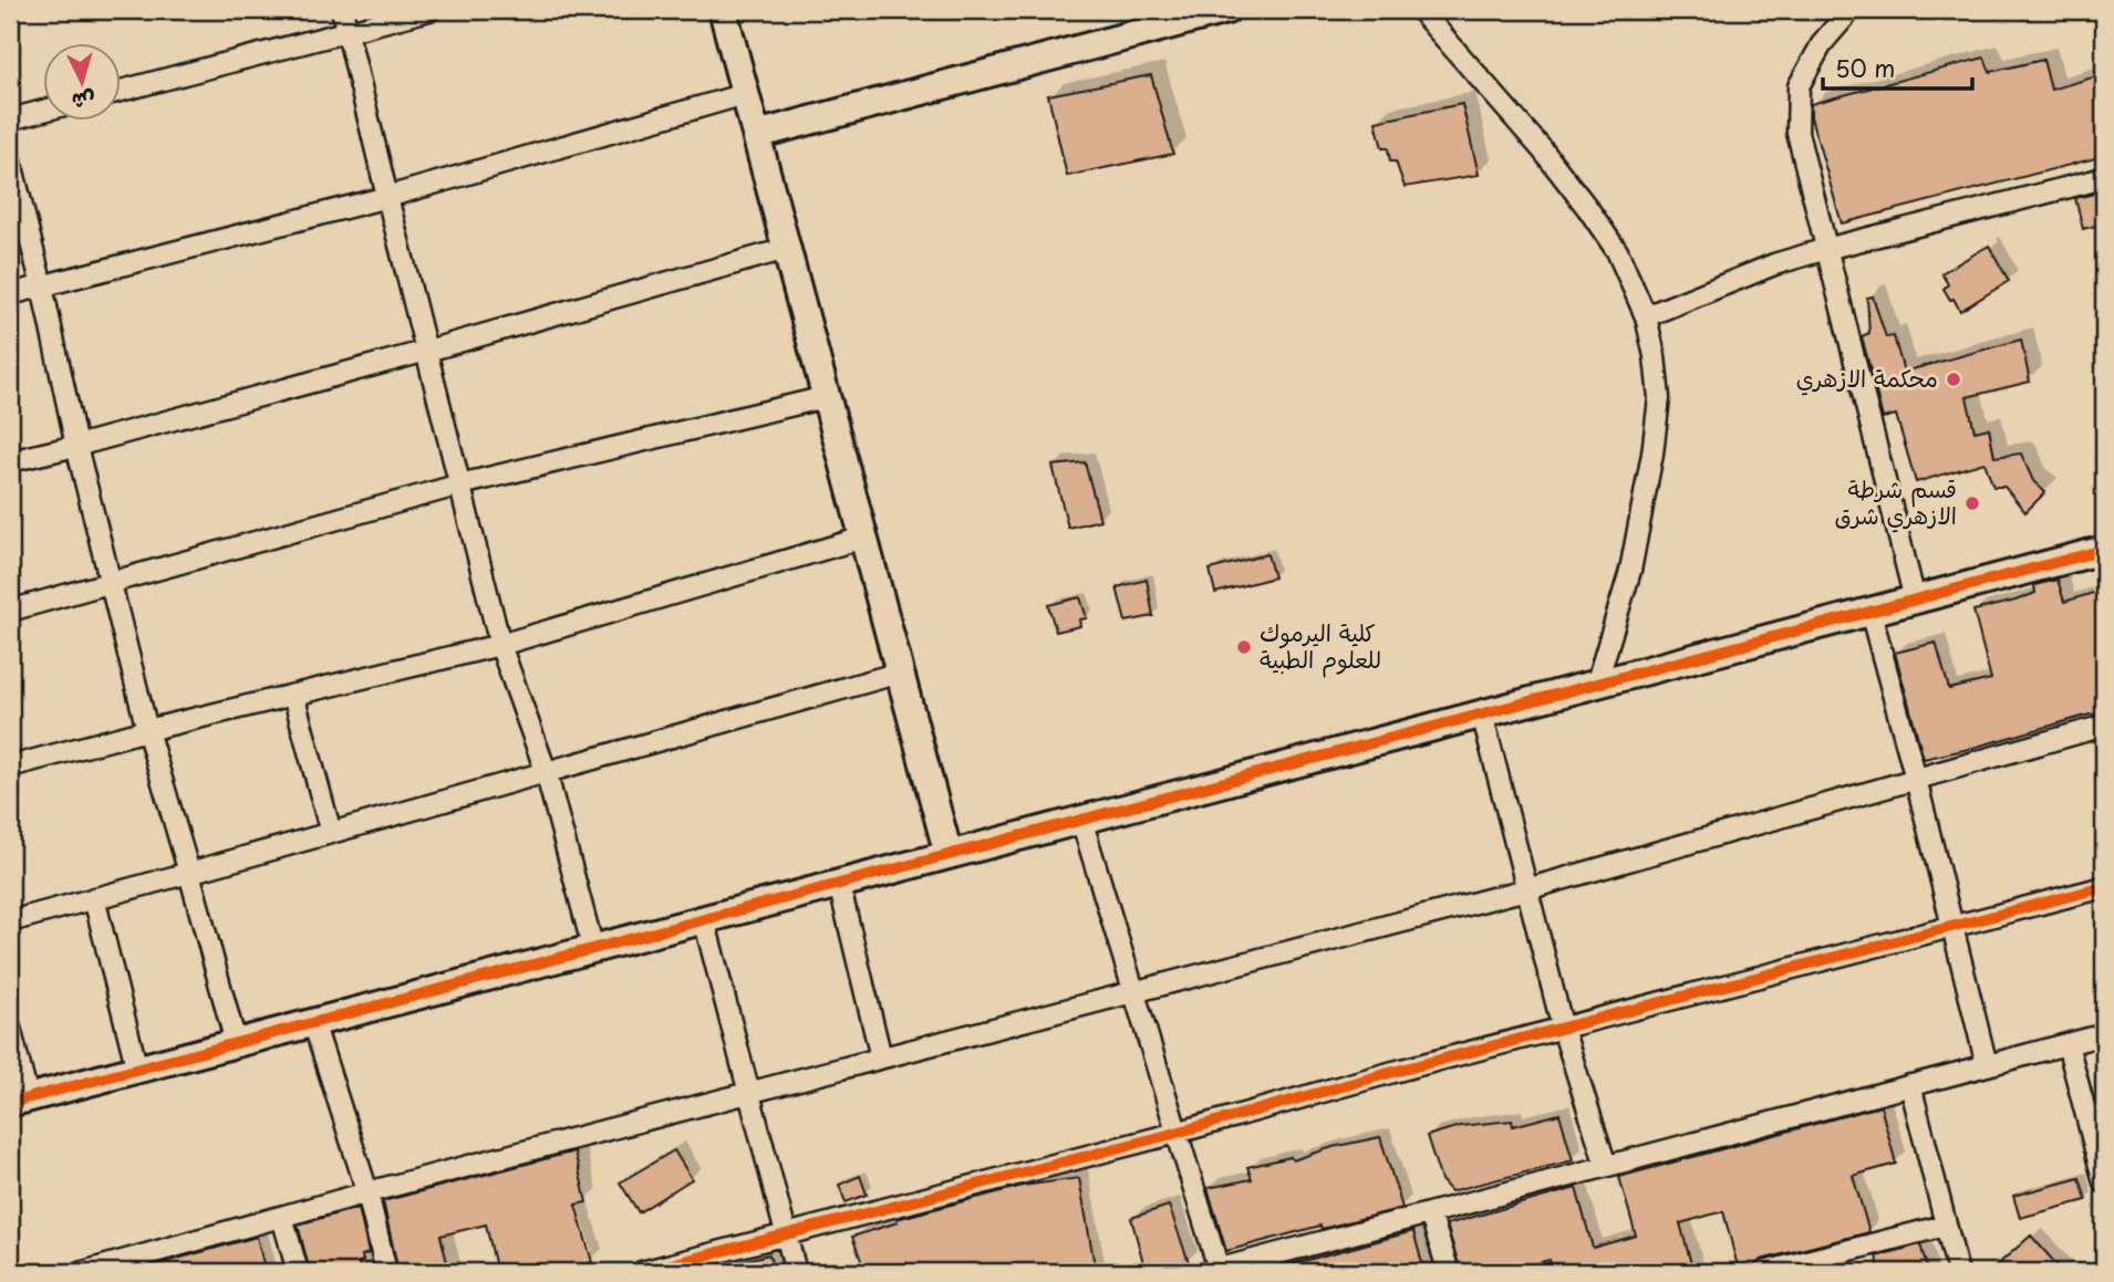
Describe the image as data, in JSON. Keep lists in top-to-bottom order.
{
  "places": ["محكمة الازهري", "قسم شرطة الازهري شرق", "كلية اليرموك للعلوم الطبية"],
  "scale_bar": "50 m",
  "north": "bottom"
}
